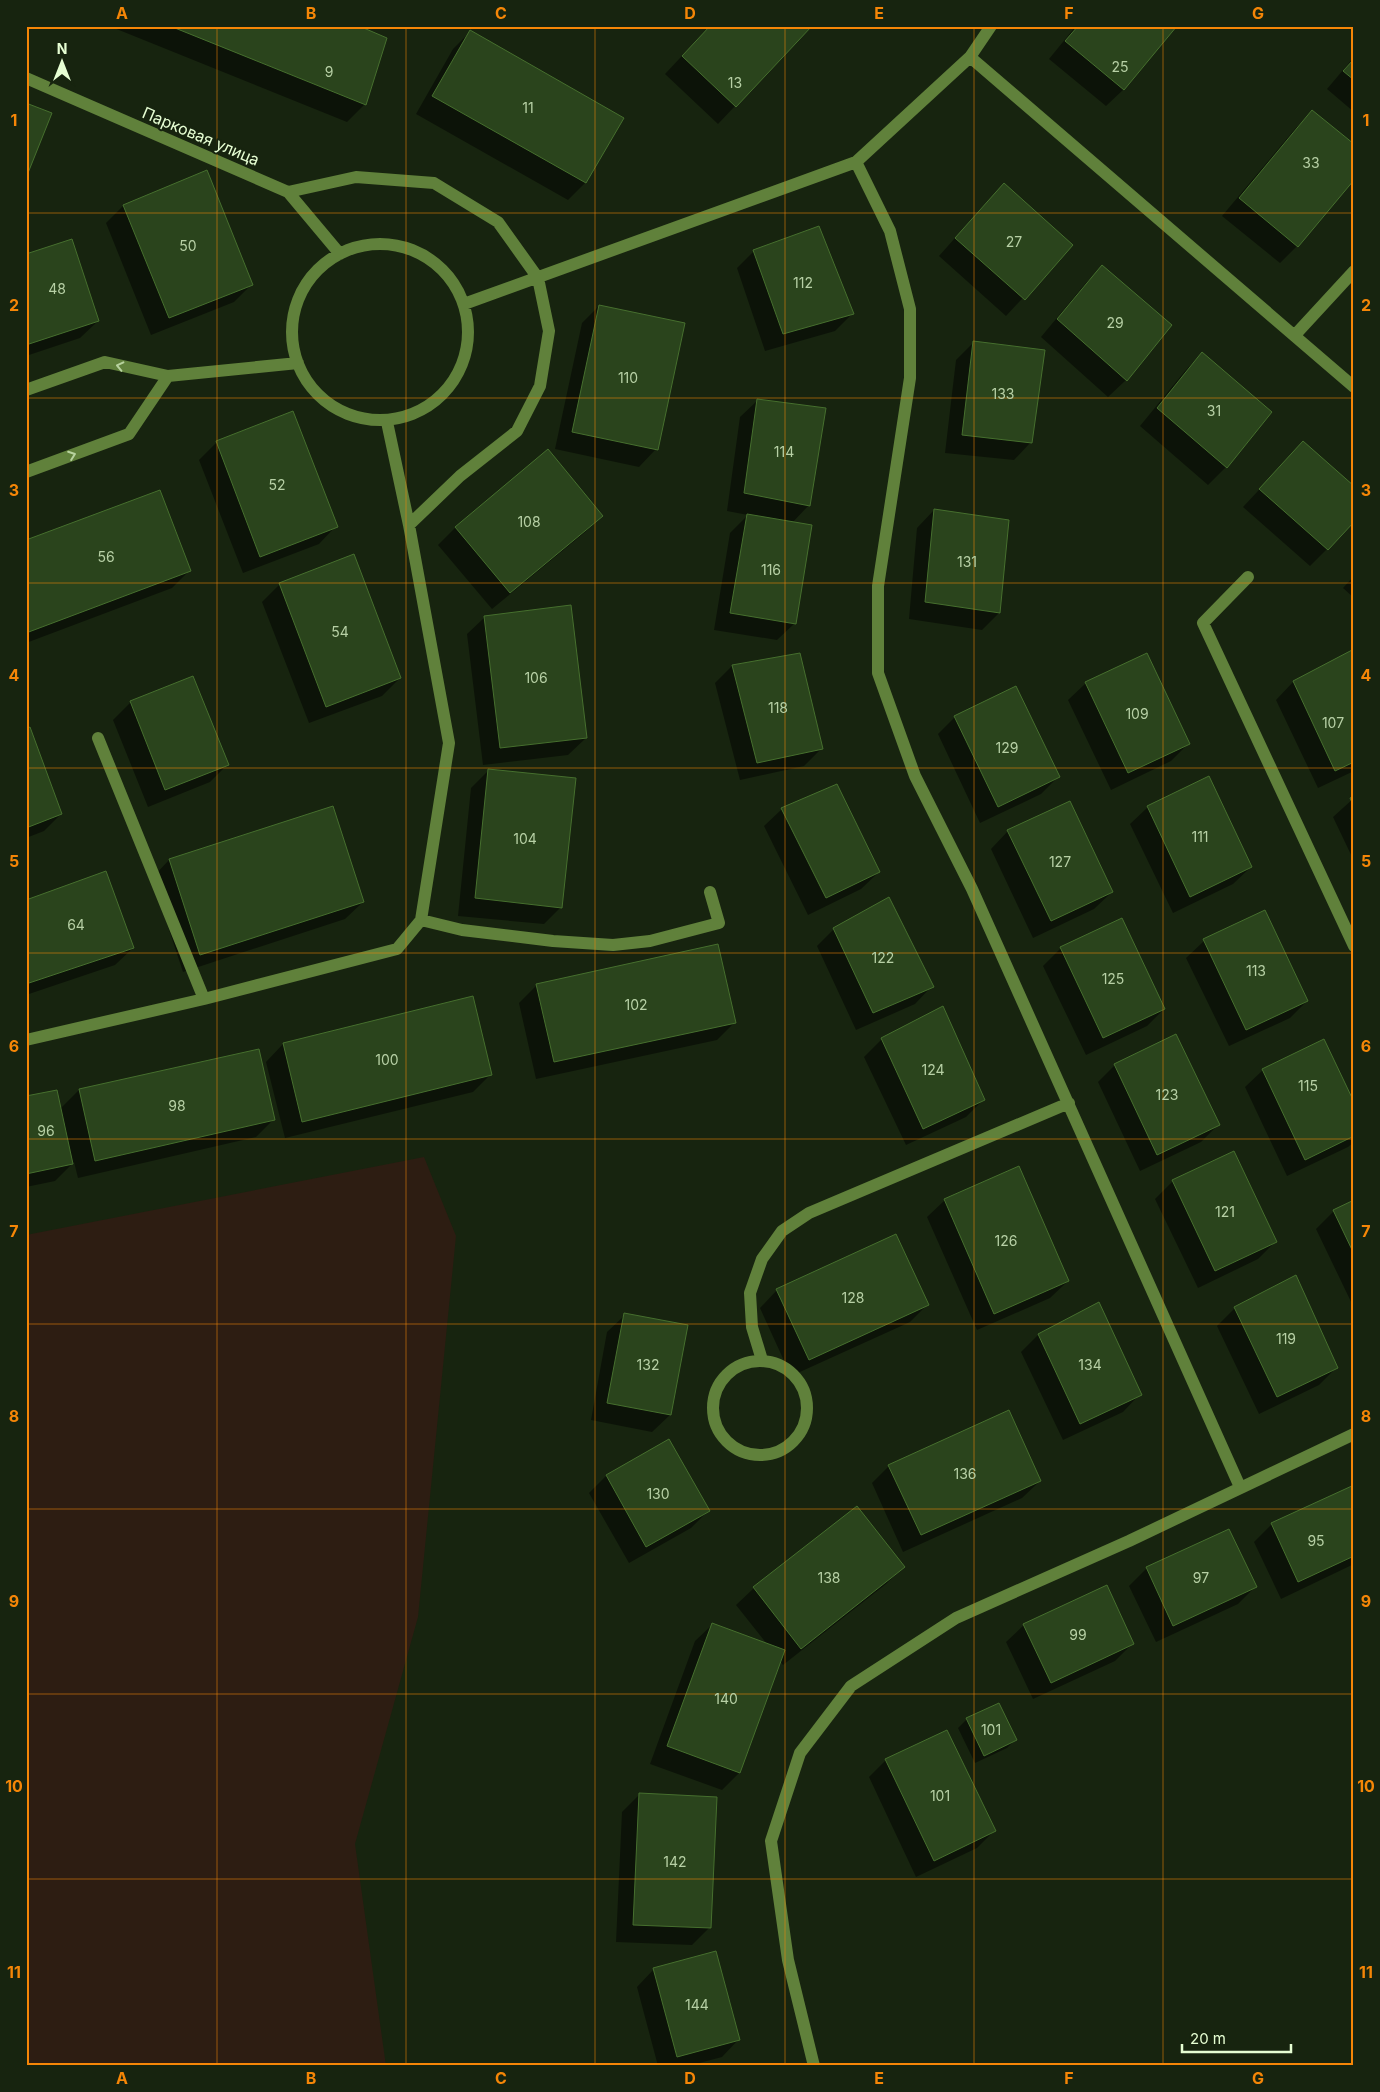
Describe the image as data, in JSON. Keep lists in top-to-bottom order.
{
  "streets": {
    "street": ["Парковая улица"]
  },
  "house_numbers": [
    "25",
    "9",
    "13",
    "11",
    "33",
    "27",
    "50",
    "112",
    "48",
    "29",
    "110",
    "133",
    "31",
    "114",
    "52",
    "108",
    "56",
    "131",
    "116",
    "54",
    "106",
    "118",
    "109",
    "107",
    "129",
    "111",
    "104",
    "127",
    "64",
    "122",
    "113",
    "125",
    "102",
    "100",
    "124",
    "115",
    "123",
    "98",
    "96",
    "121",
    "126",
    "128",
    "119",
    "132",
    "134",
    "136",
    "130",
    "95",
    "138",
    "97",
    "99",
    "140",
    "101",
    "101",
    "142",
    "144"
  ],
  "scale_bar": "20 m",
  "north": "top",
  "grid": {
    "columns": [
      "A",
      "B",
      "C",
      "D",
      "E",
      "F",
      "G"
    ],
    "rows": [
      "1",
      "2",
      "3",
      "4",
      "5",
      "6",
      "7",
      "8",
      "9",
      "10",
      "11"
    ]
  }
}
